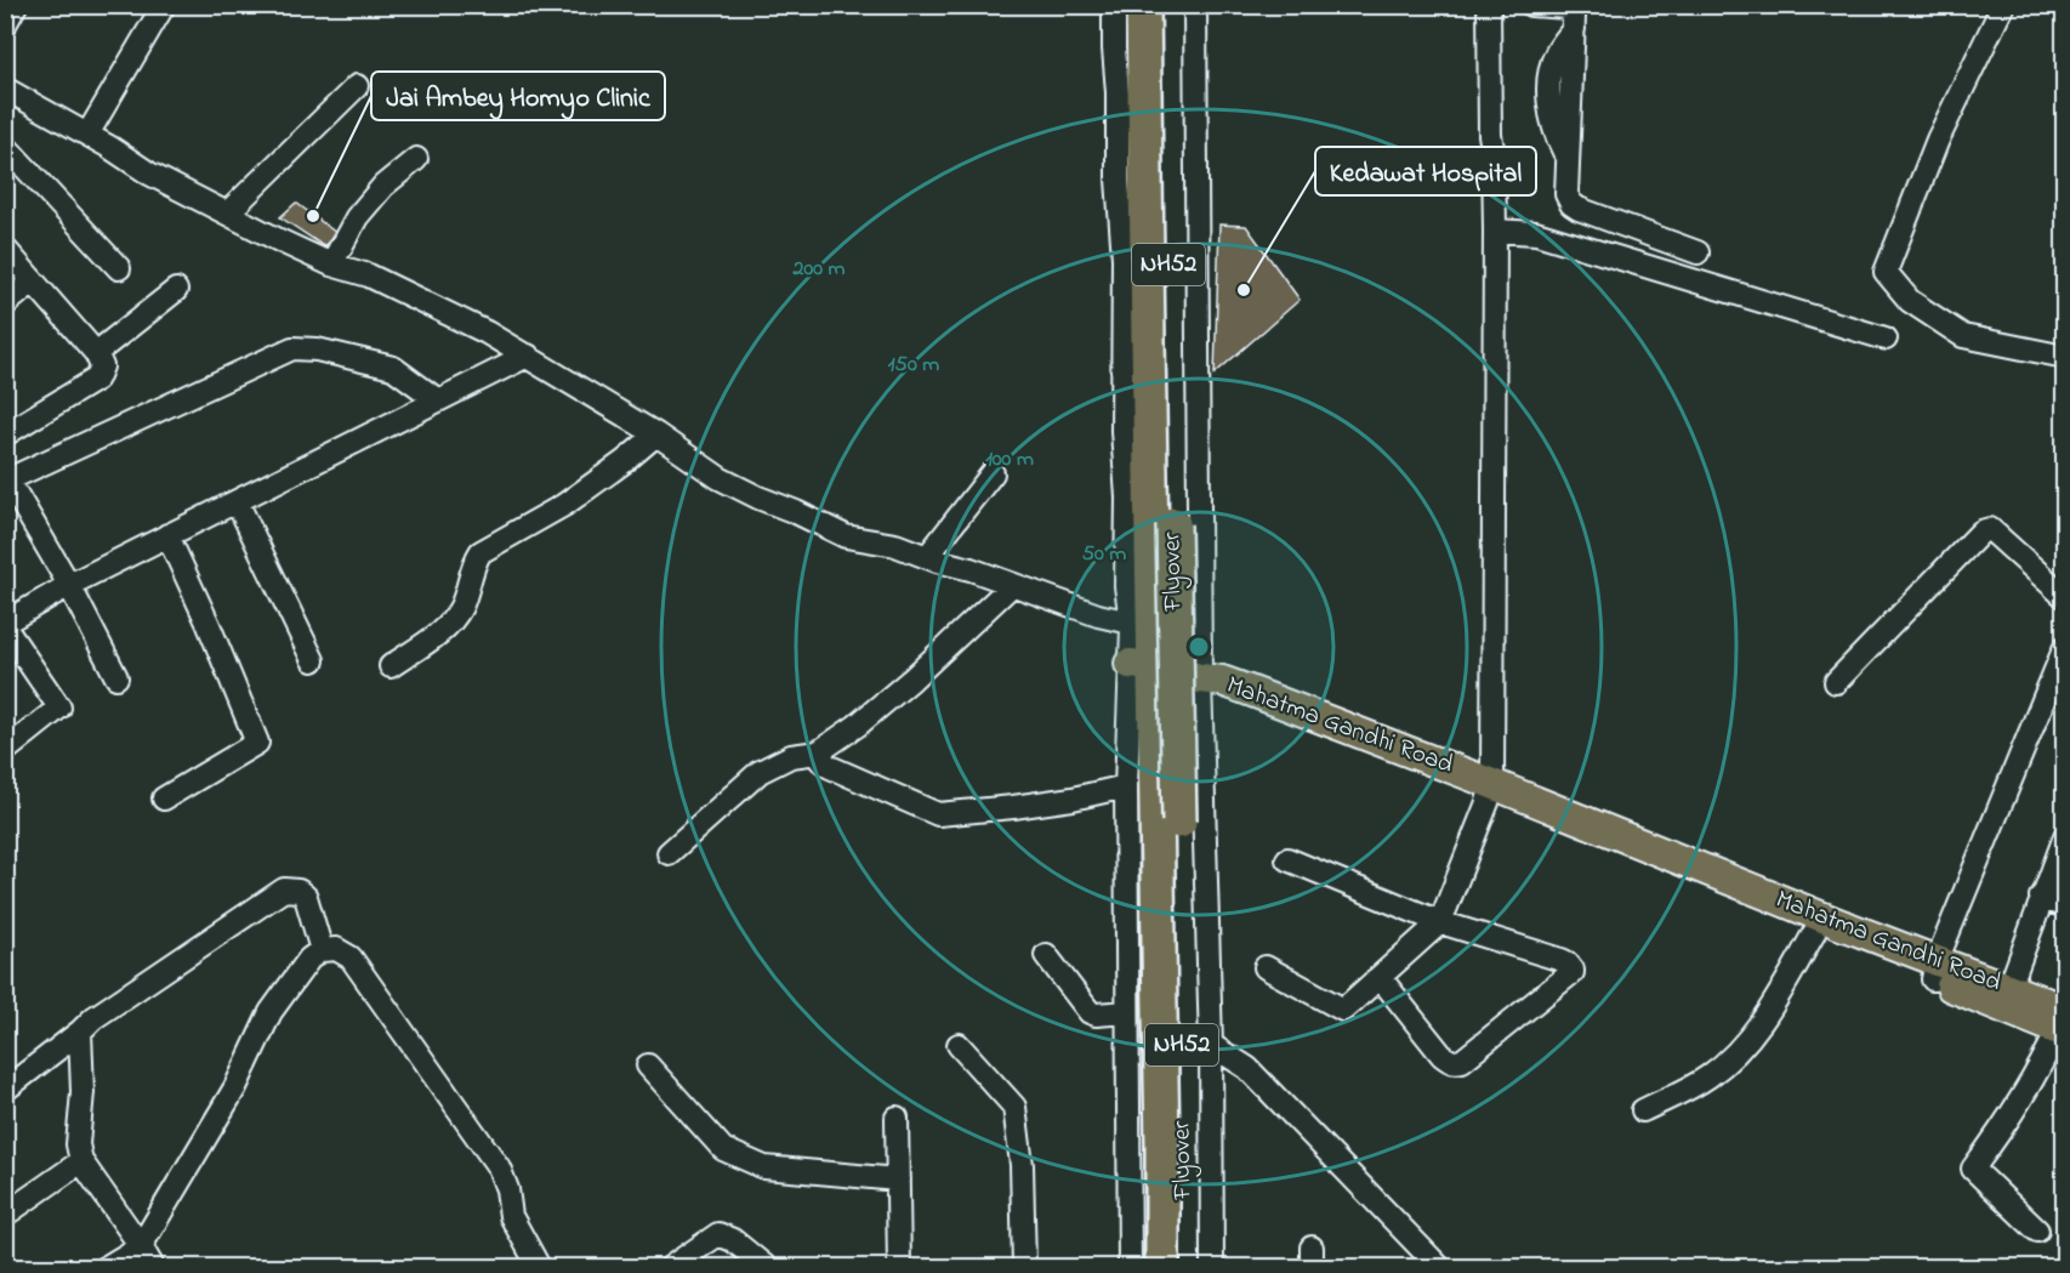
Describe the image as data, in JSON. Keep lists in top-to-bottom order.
{
  "streets": {
    "highway": ["NH52", "Flyover"],
    "main road": ["Mahatma Gandhi Road"]
  },
  "crossings": [
    ["NH52", "Mahatma Gandhi Road"]
  ],
  "places": ["Jai Ambey Homyo Clinic", "Kedawat Hospital"],
  "rings": [
    "200 m",
    "150 m",
    "100 m",
    "50 m"
  ]
}
